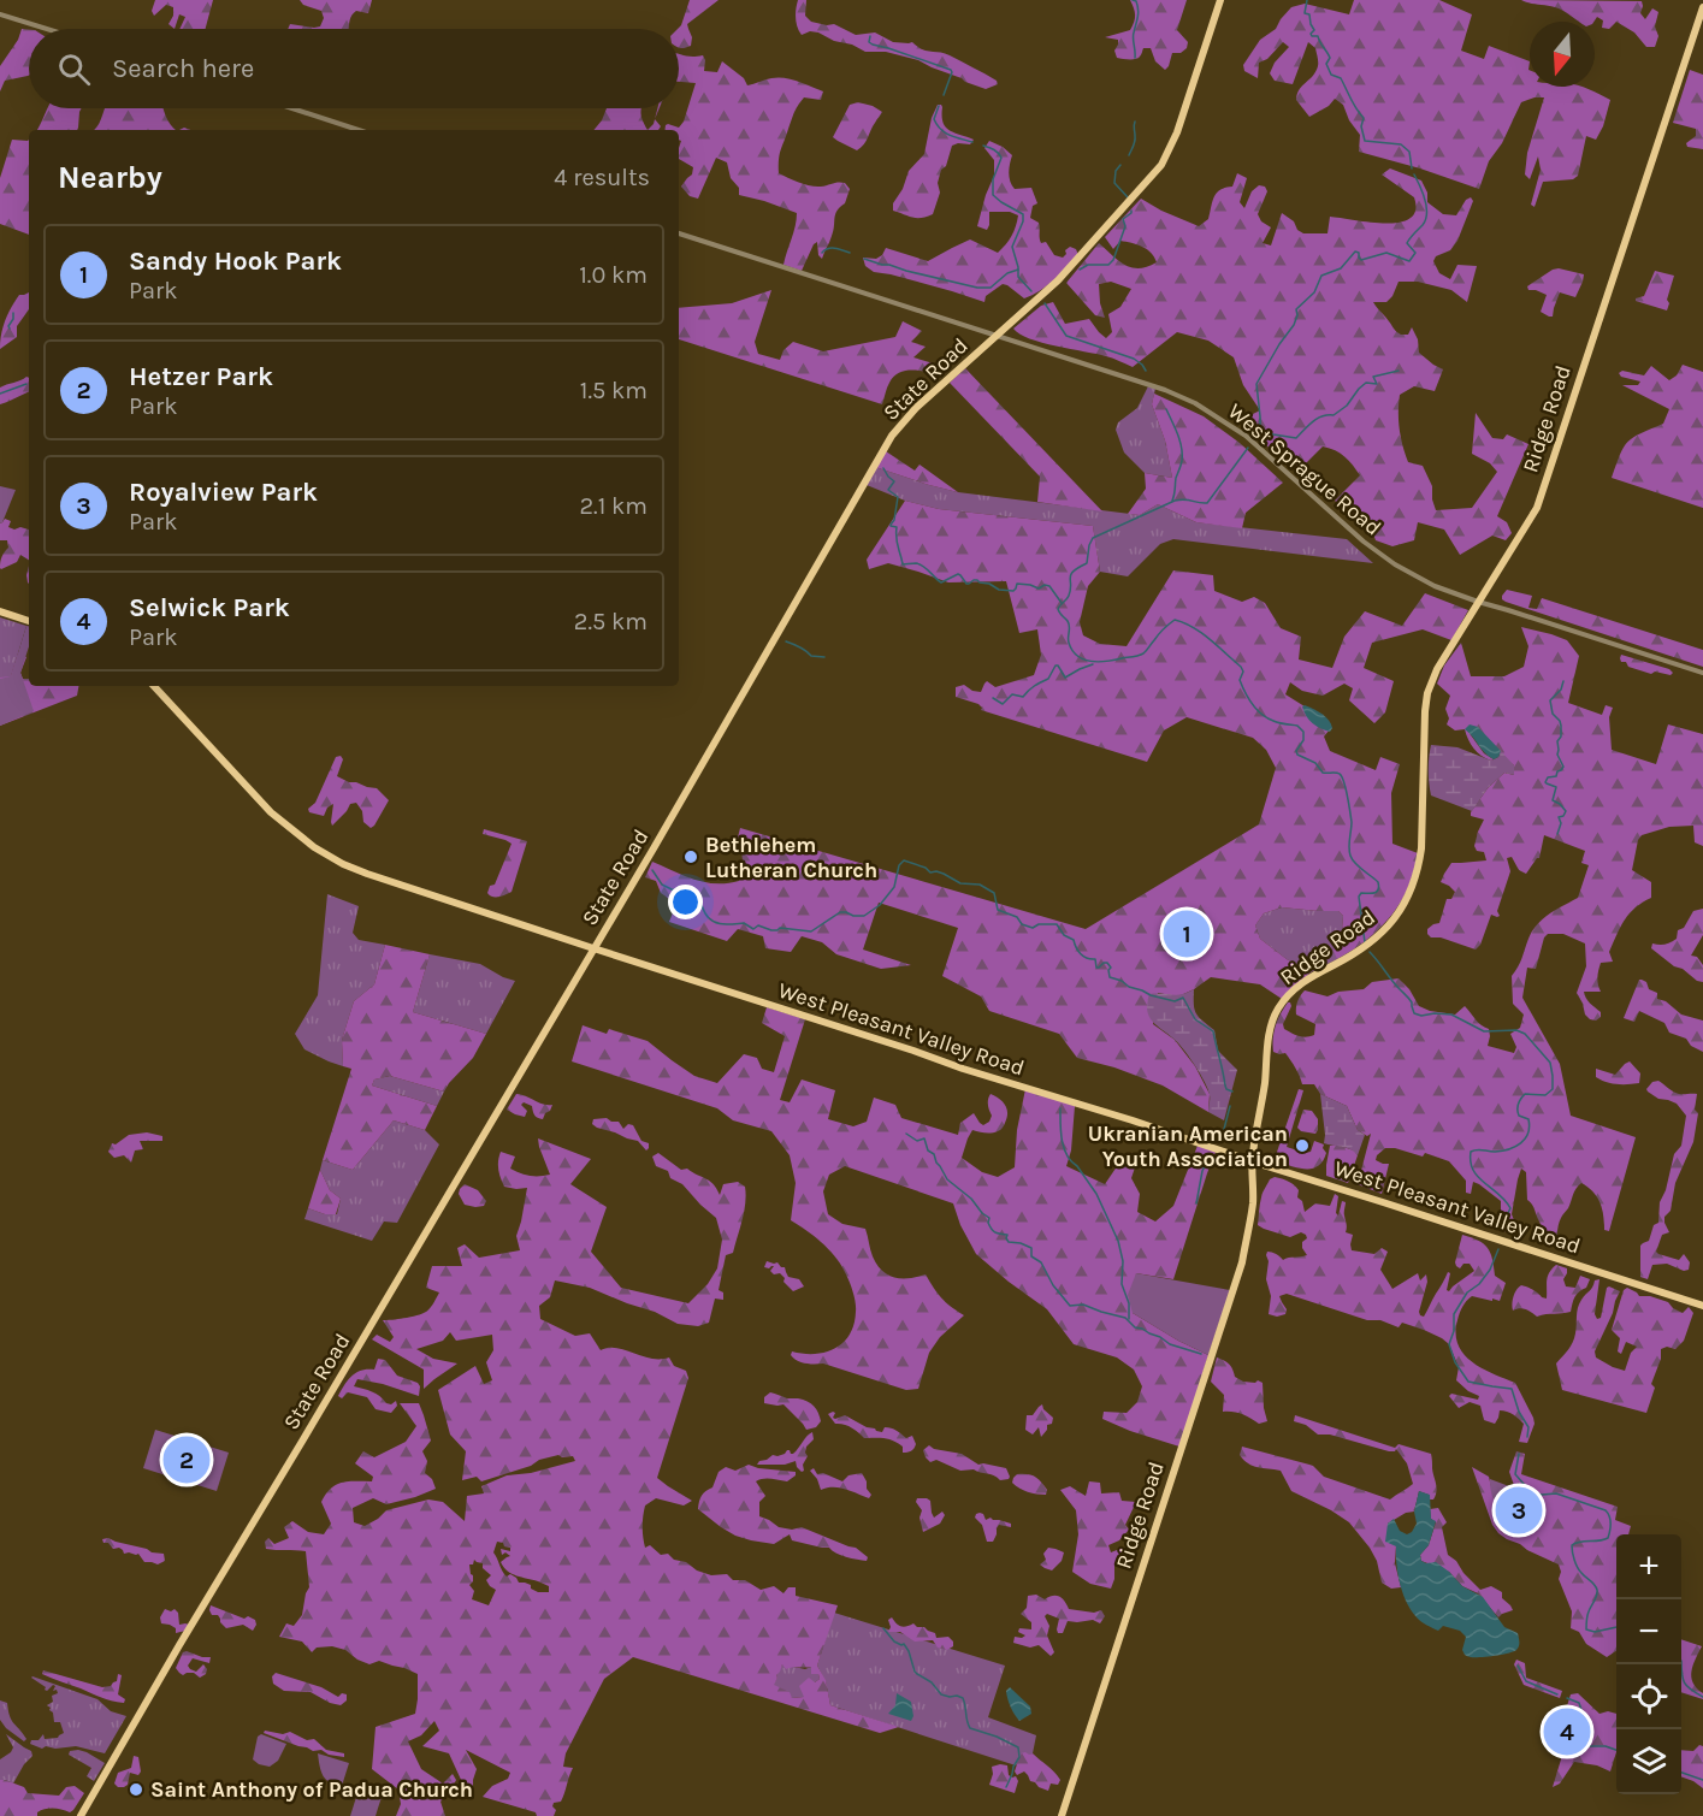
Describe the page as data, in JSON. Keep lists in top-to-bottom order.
{
  "streets": {
    "main road": ["State Road", "Ridge Road", "West Pleasant Valley Road"],
    "street": ["West Sprague Road"]
  },
  "crossings": [
    ["State Road", "West Sprague Road"],
    ["State Road", "West Pleasant Valley Road"],
    ["Ridge Road", "West Sprague Road"],
    ["Ridge Road", "West Pleasant Valley Road"]
  ],
  "places": ["Bethlehem Lutheran Church", "Ukranian American Youth Association", "Saint Anthony of Padua Church"],
  "north": "bottom",
  "page": {
    "search": "Search here",
    "heading": ["Nearby", "4 results"],
    "list": [
      {
        "mark": "1",
        "name": "Sandy Hook Park",
        "note": "Park",
        "value": "1.0 km"
      },
      {
        "mark": "2",
        "name": "Hetzer Park",
        "note": "Park",
        "value": "1.5 km"
      },
      {
        "mark": "3",
        "name": "Royalview Park",
        "note": "Park",
        "value": "2.1 km"
      },
      {
        "mark": "4",
        "name": "Selwick Park",
        "note": "Park",
        "value": "2.5 km"
      }
    ],
    "pins": [
      "1",
      "2",
      "3",
      "4"
    ],
    "map_buttons": ["+", "−"]
  }
}
